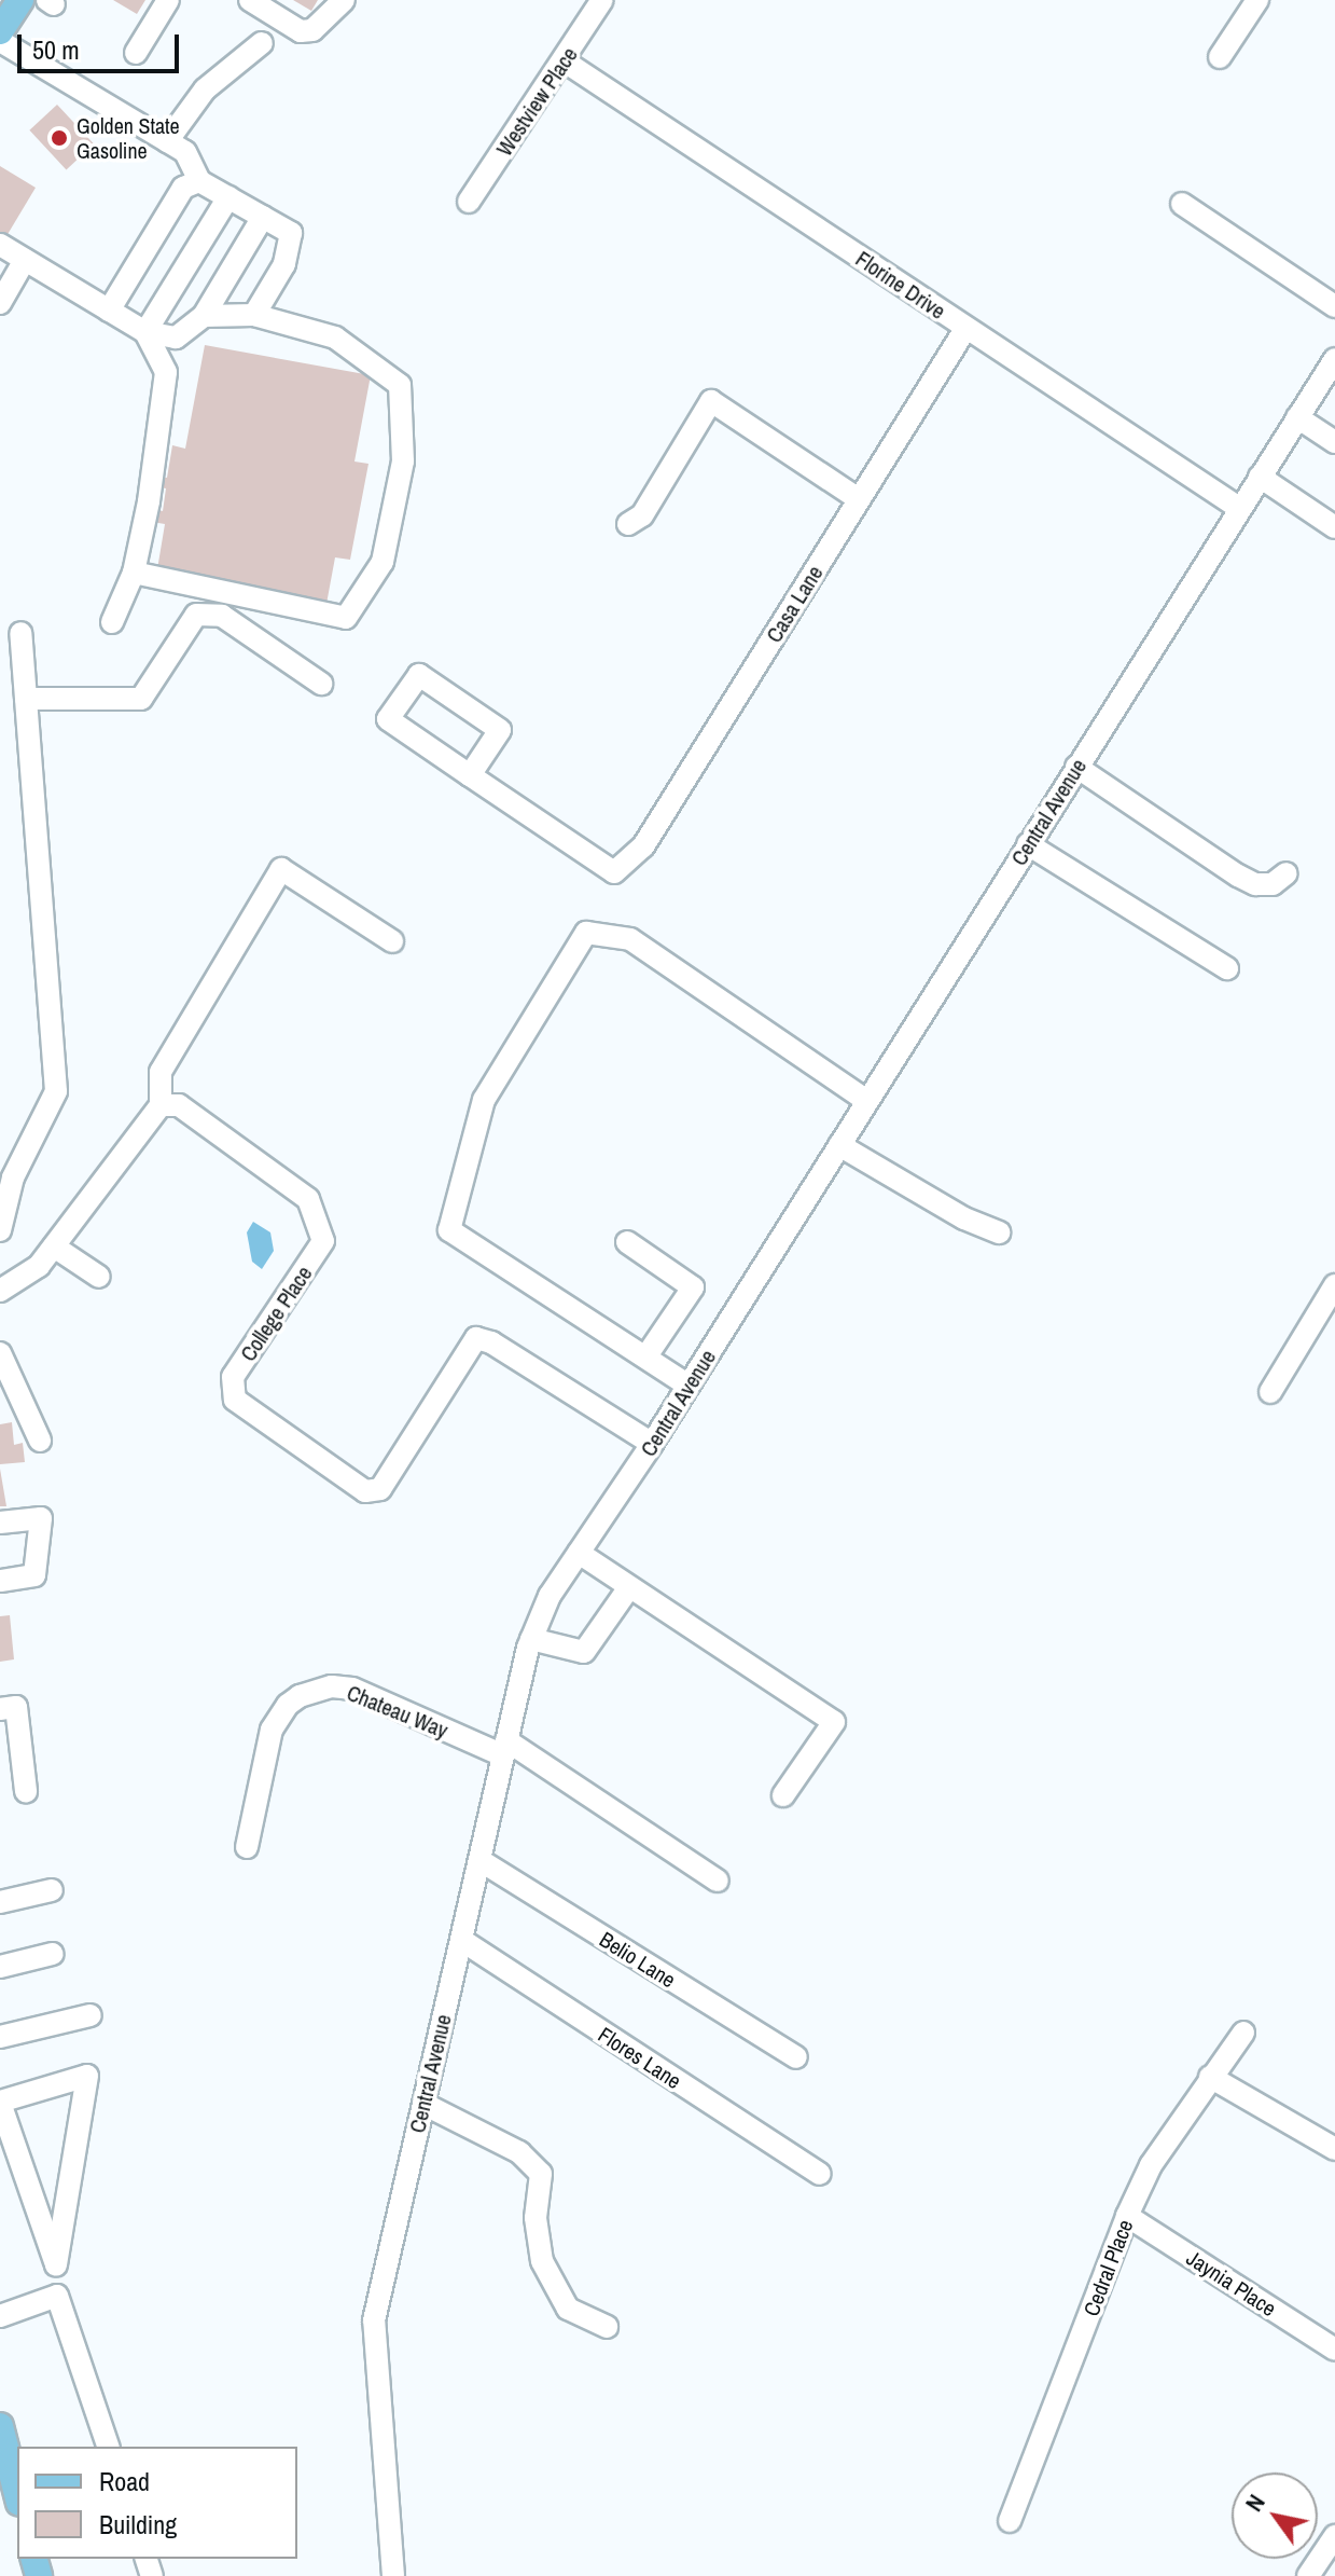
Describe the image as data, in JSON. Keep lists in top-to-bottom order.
{
  "streets": {
    "street": [
      "Westview Place",
      "Florine Drive",
      "Casa Lane",
      "Central Avenue",
      "College Place",
      "Chateau Way",
      "Belio Lane",
      "Flores Lane",
      "Cedral Place",
      "Jaynia Place"
    ]
  },
  "crossings": [
    ["Westview Place", "Florine Drive"],
    ["Florine Drive", "Casa Lane"],
    ["Florine Drive", "Central Avenue"],
    ["Central Avenue", "College Place"],
    ["Central Avenue", "Chateau Way"],
    ["Central Avenue", "Belio Lane"],
    ["Central Avenue", "Flores Lane"],
    ["Cedral Place", "Jaynia Place"]
  ],
  "places": ["Golden State Gasoline"],
  "legend": ["Road", "Building"],
  "scale_bar": "50 m",
  "north": "top left"
}
